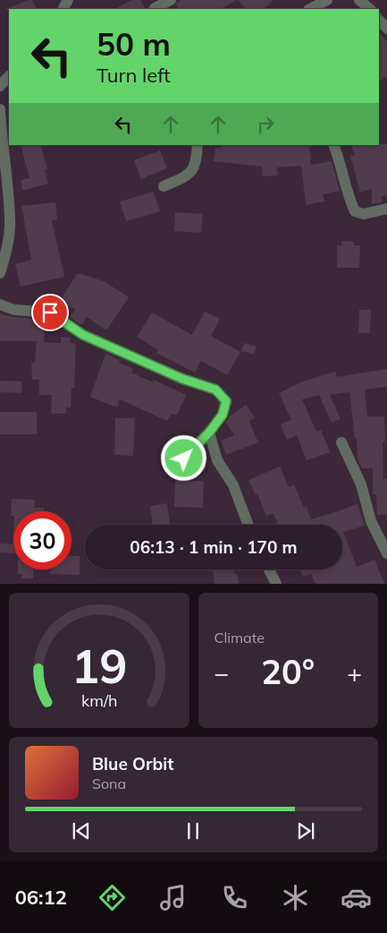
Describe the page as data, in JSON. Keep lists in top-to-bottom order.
{
  "page": {
    "turn": ["50 m", "Turn left"],
    "limit": "30",
    "trip": "06:13 · 1 min · 170 m",
    "tile": "Climate",
    "heat": ["−", "20°", "+"],
    "song": ["Blue Orbit", "Sona"],
    "tabs": "06:12",
    "gauge": ["19", "km/h"]
  }
}
